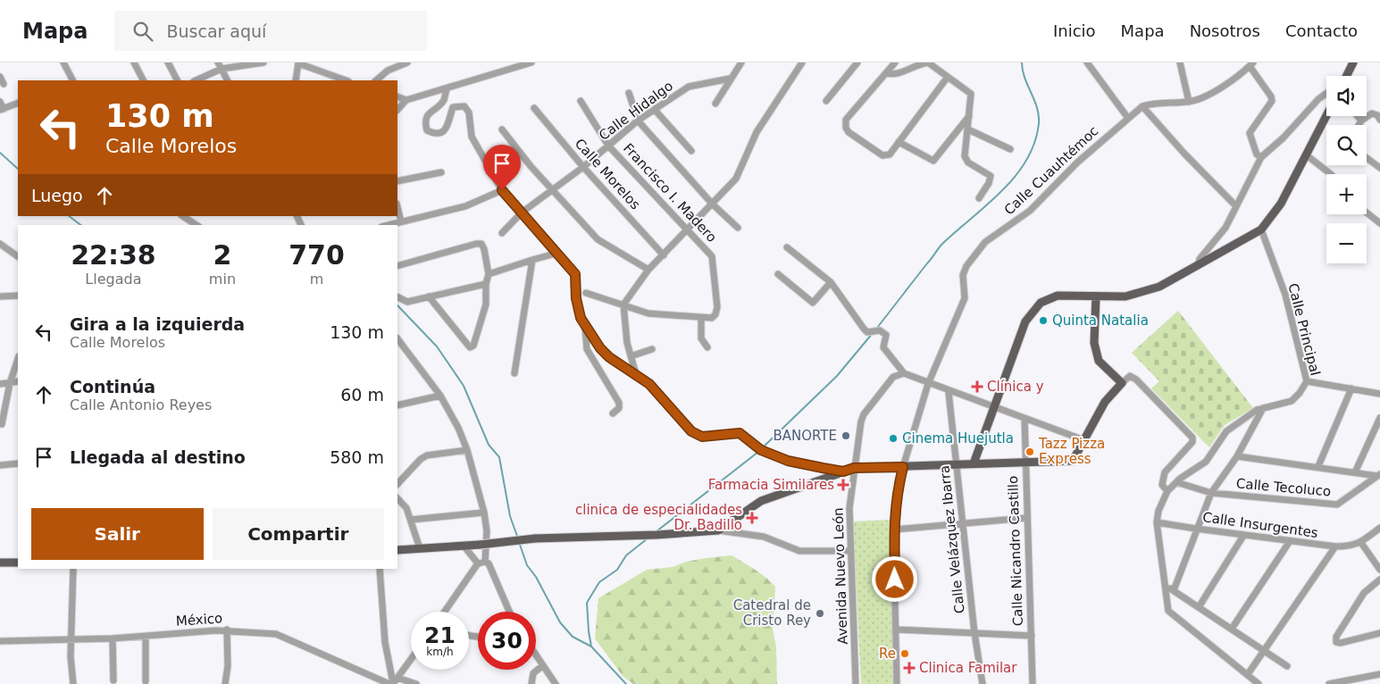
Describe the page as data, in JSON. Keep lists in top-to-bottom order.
{
  "streets": {
    "street": [
      "Calle Hidalgo",
      "Calle Cuauhtémoc",
      "Calle Morelos",
      "Francisco I. Madero",
      "Calle Principal",
      "Calle Tecoluco",
      "Calle Insurgentes",
      "Calle Velázquez Ibarra",
      "Calle Nicandro Castillo",
      "Avenida Nuevo León",
      "México"
    ]
  },
  "crossings": [
    ["Calle Hidalgo", "Calle Morelos"],
    ["Calle Hidalgo", "Francisco I. Madero"],
    ["Calle Principal", "Calle Tecoluco"],
    ["Calle Principal", "Calle Insurgentes"]
  ],
  "places": {
    "other": [
      "Quinta Natalia",
      "BANORTE",
      "Cinema Huejutla",
      "Tazz Pizza Express",
      "Catedral de Cristo Rey",
      "Re"
    ],
    "health": [
      "Clínica y",
      "Farmacia Similares",
      "clinica de especialidades Dr. Badillo",
      "Clinica Familar"
    ]
  },
  "page": {
    "header": "Mapa",
    "search": "Buscar aquí",
    "nav": [
      "Inicio",
      "Mapa",
      "Nosotros",
      "Contacto"
    ],
    "map_buttons": ["+", "−"],
    "turn": ["130 m", "Calle Morelos"],
    "then": "Luego",
    "eta": [
      "22:38",
      "Llegada",
      "2",
      "min",
      "770",
      "m"
    ],
    "list": [
      {
        "name": "Gira a la izquierda",
        "note": "Calle Morelos",
        "value": "130 m"
      },
      {
        "name": "Continúa",
        "note": "Calle Antonio Reyes",
        "value": "60 m"
      },
      {
        "name": "Llegada al destino",
        "value": "580 m"
      }
    ],
    "buttons": ["Salir", "Compartir"],
    "speed": "21 km/h",
    "limit": "30"
  }
}
